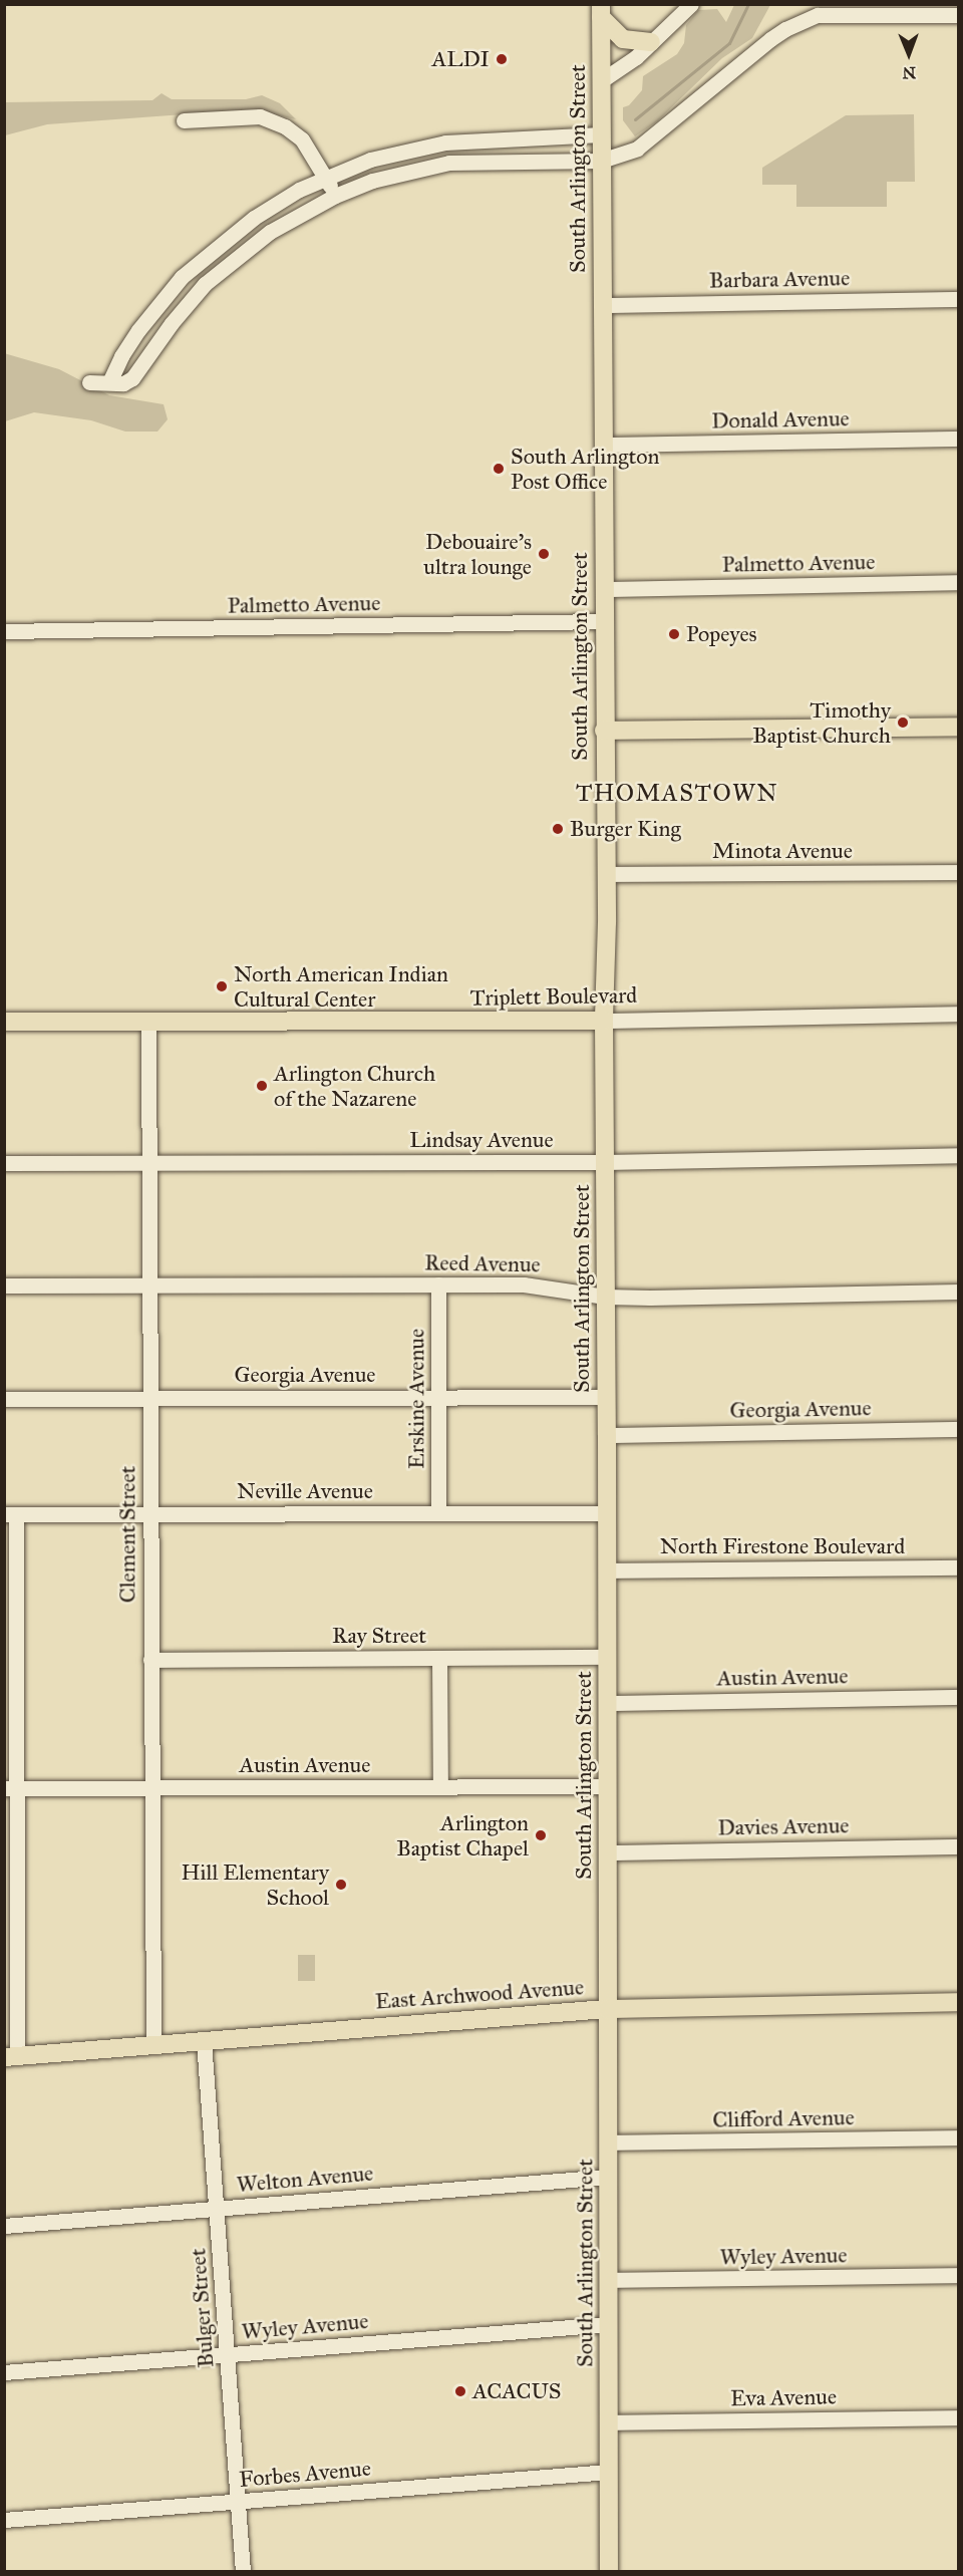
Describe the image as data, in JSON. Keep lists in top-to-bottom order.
{
  "streets": {
    "main road": ["South Arlington Street", "Triplett Boulevard", "East Archwood Avenue"],
    "street": [
      "Barbara Avenue",
      "Donald Avenue",
      "Palmetto Avenue",
      "Minota Avenue",
      "Lindsay Avenue",
      "Reed Avenue",
      "Georgia Avenue",
      "Erskine Avenue",
      "Neville Avenue",
      "Clement Street",
      "North Firestone Boulevard",
      "Ray Street",
      "Austin Avenue",
      "Davies Avenue",
      "Clifford Avenue",
      "Welton Avenue",
      "Wyley Avenue",
      "Bulger Street",
      "Eva Avenue",
      "Forbes Avenue"
    ]
  },
  "crossings": [
    ["South Arlington Street", "Barbara Avenue"],
    ["South Arlington Street", "Donald Avenue"],
    ["South Arlington Street", "Palmetto Avenue"],
    ["South Arlington Street", "Minota Avenue"],
    ["South Arlington Street", "Triplett Boulevard"],
    ["South Arlington Street", "Lindsay Avenue"],
    ["South Arlington Street", "Reed Avenue"],
    ["South Arlington Street", "Georgia Avenue"],
    ["South Arlington Street", "Neville Avenue"],
    ["South Arlington Street", "North Firestone Boulevard"],
    ["South Arlington Street", "Ray Street"],
    ["South Arlington Street", "Austin Avenue"],
    ["South Arlington Street", "Davies Avenue"],
    ["South Arlington Street", "East Archwood Avenue"],
    ["South Arlington Street", "Clifford Avenue"],
    ["South Arlington Street", "Welton Avenue"],
    ["South Arlington Street", "Wyley Avenue"],
    ["South Arlington Street", "Eva Avenue"],
    ["South Arlington Street", "Forbes Avenue"],
    ["Triplett Boulevard", "Clement Street"],
    ["Lindsay Avenue", "Clement Street"],
    ["Reed Avenue", "Erskine Avenue"],
    ["Reed Avenue", "Clement Street"],
    ["Georgia Avenue", "Erskine Avenue"],
    ["Georgia Avenue", "Clement Street"],
    ["Erskine Avenue", "Neville Avenue"],
    ["Neville Avenue", "Clement Street"],
    ["Clement Street", "Ray Street"],
    ["Clement Street", "Austin Avenue"],
    ["Clement Street", "East Archwood Avenue"],
    ["East Archwood Avenue", "Bulger Street"],
    ["Welton Avenue", "Bulger Street"],
    ["Wyley Avenue", "Bulger Street"],
    ["Bulger Street", "Forbes Avenue"]
  ],
  "districts": ["THOMASTOWN"],
  "places": [
    "ALDI",
    "South Arlington Post Office",
    "Debouaire's ultra lounge",
    "Popeyes",
    "Timothy Baptist Church",
    "Burger King",
    "North American Indian Cultural Center",
    "Arlington Church of the Nazarene",
    "Arlington Baptist Chapel",
    "Hill Elementary School",
    "ACACUS"
  ],
  "north": "bottom"
}
